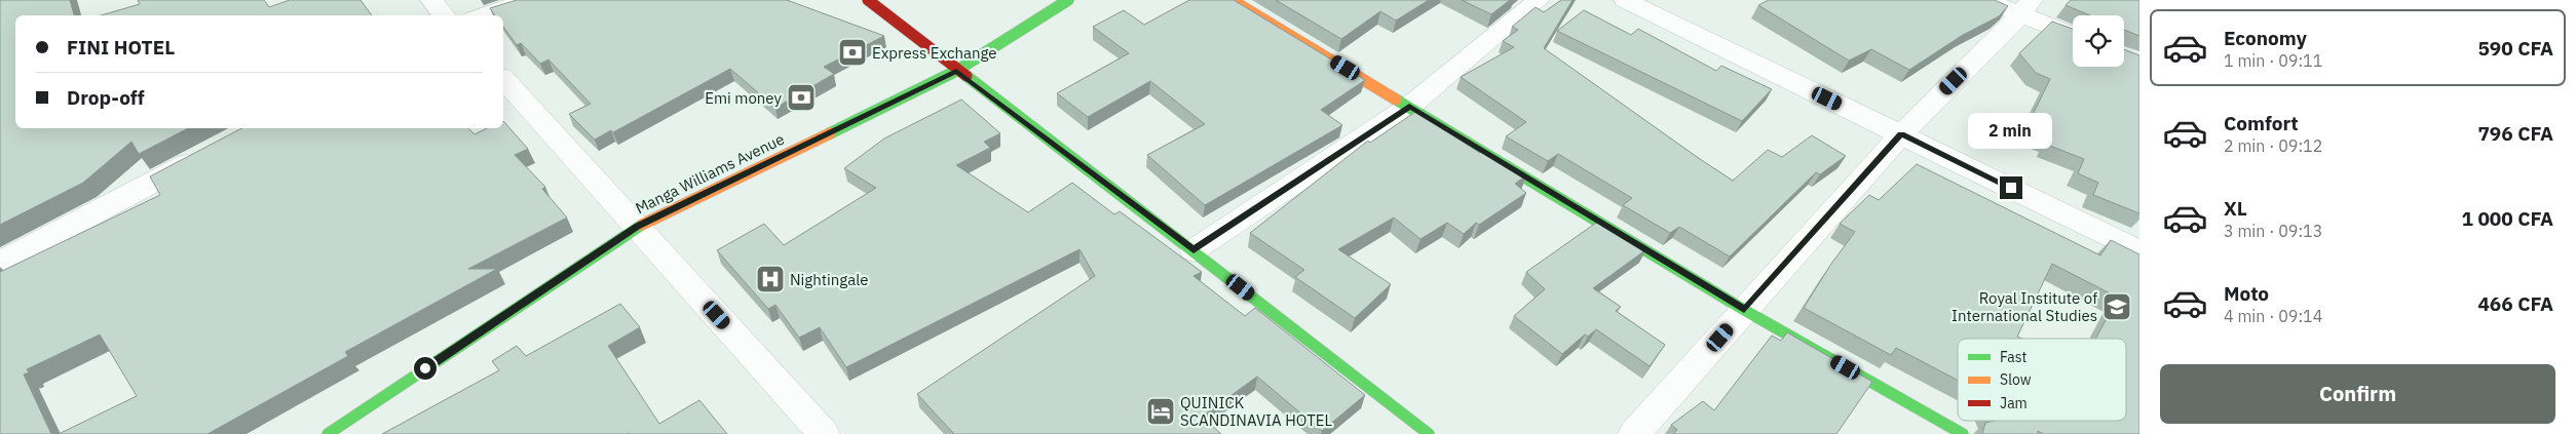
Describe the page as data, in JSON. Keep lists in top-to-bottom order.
{
  "streets": {
    "street": ["Manga Williams Avenue"]
  },
  "places": {
    "bank": ["Express Exchange", "Emi money"],
    "hospital": ["Nightingale"],
    "school or university": ["Royal Institute of International Studies"],
    "hotel": ["QUINICK SCANDINAVIA HOTEL"]
  },
  "legend": ["Fast", "Slow", "Jam"],
  "page": {
    "list": [
      {
        "name": "Economy",
        "note": "1 min · 09:11",
        "value": "590 CFA"
      },
      {
        "name": "Comfort",
        "note": "2 min · 09:12",
        "value": "796 CFA"
      },
      {
        "name": "XL",
        "note": "3 min · 09:13",
        "value": "1 000 CFA"
      },
      {
        "name": "Moto",
        "note": "4 min · 09:14",
        "value": "466 CFA"
      }
    ],
    "banner": ["FINI HOTEL", "Drop-off"],
    "bubble": "2 min",
    "buttons": "Confirm"
  }
}
